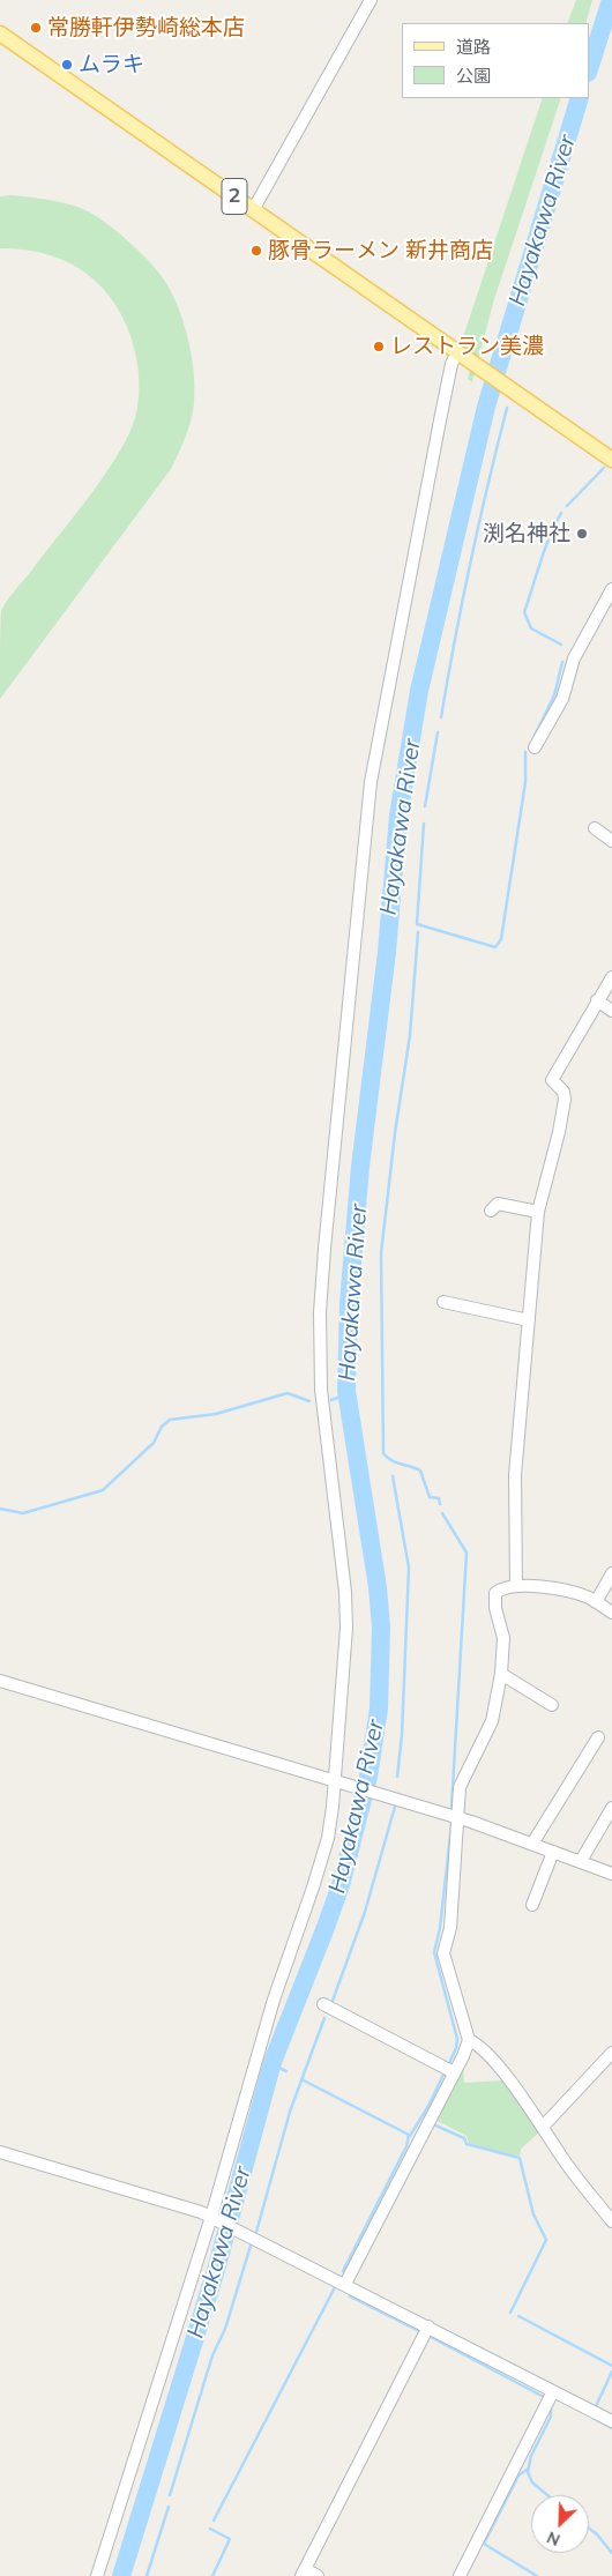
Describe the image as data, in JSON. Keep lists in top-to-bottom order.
{
  "streets": {
    "main road": ["2"]
  },
  "water": ["Hayakawa River"],
  "places": [
    "常勝軒伊勢崎総本店",
    "ムラキ",
    "豚骨ラーメン 新井商店",
    "レストラン美濃",
    "渕名神社"
  ],
  "legend": ["道路", "公園"],
  "north": "bottom left"
}
